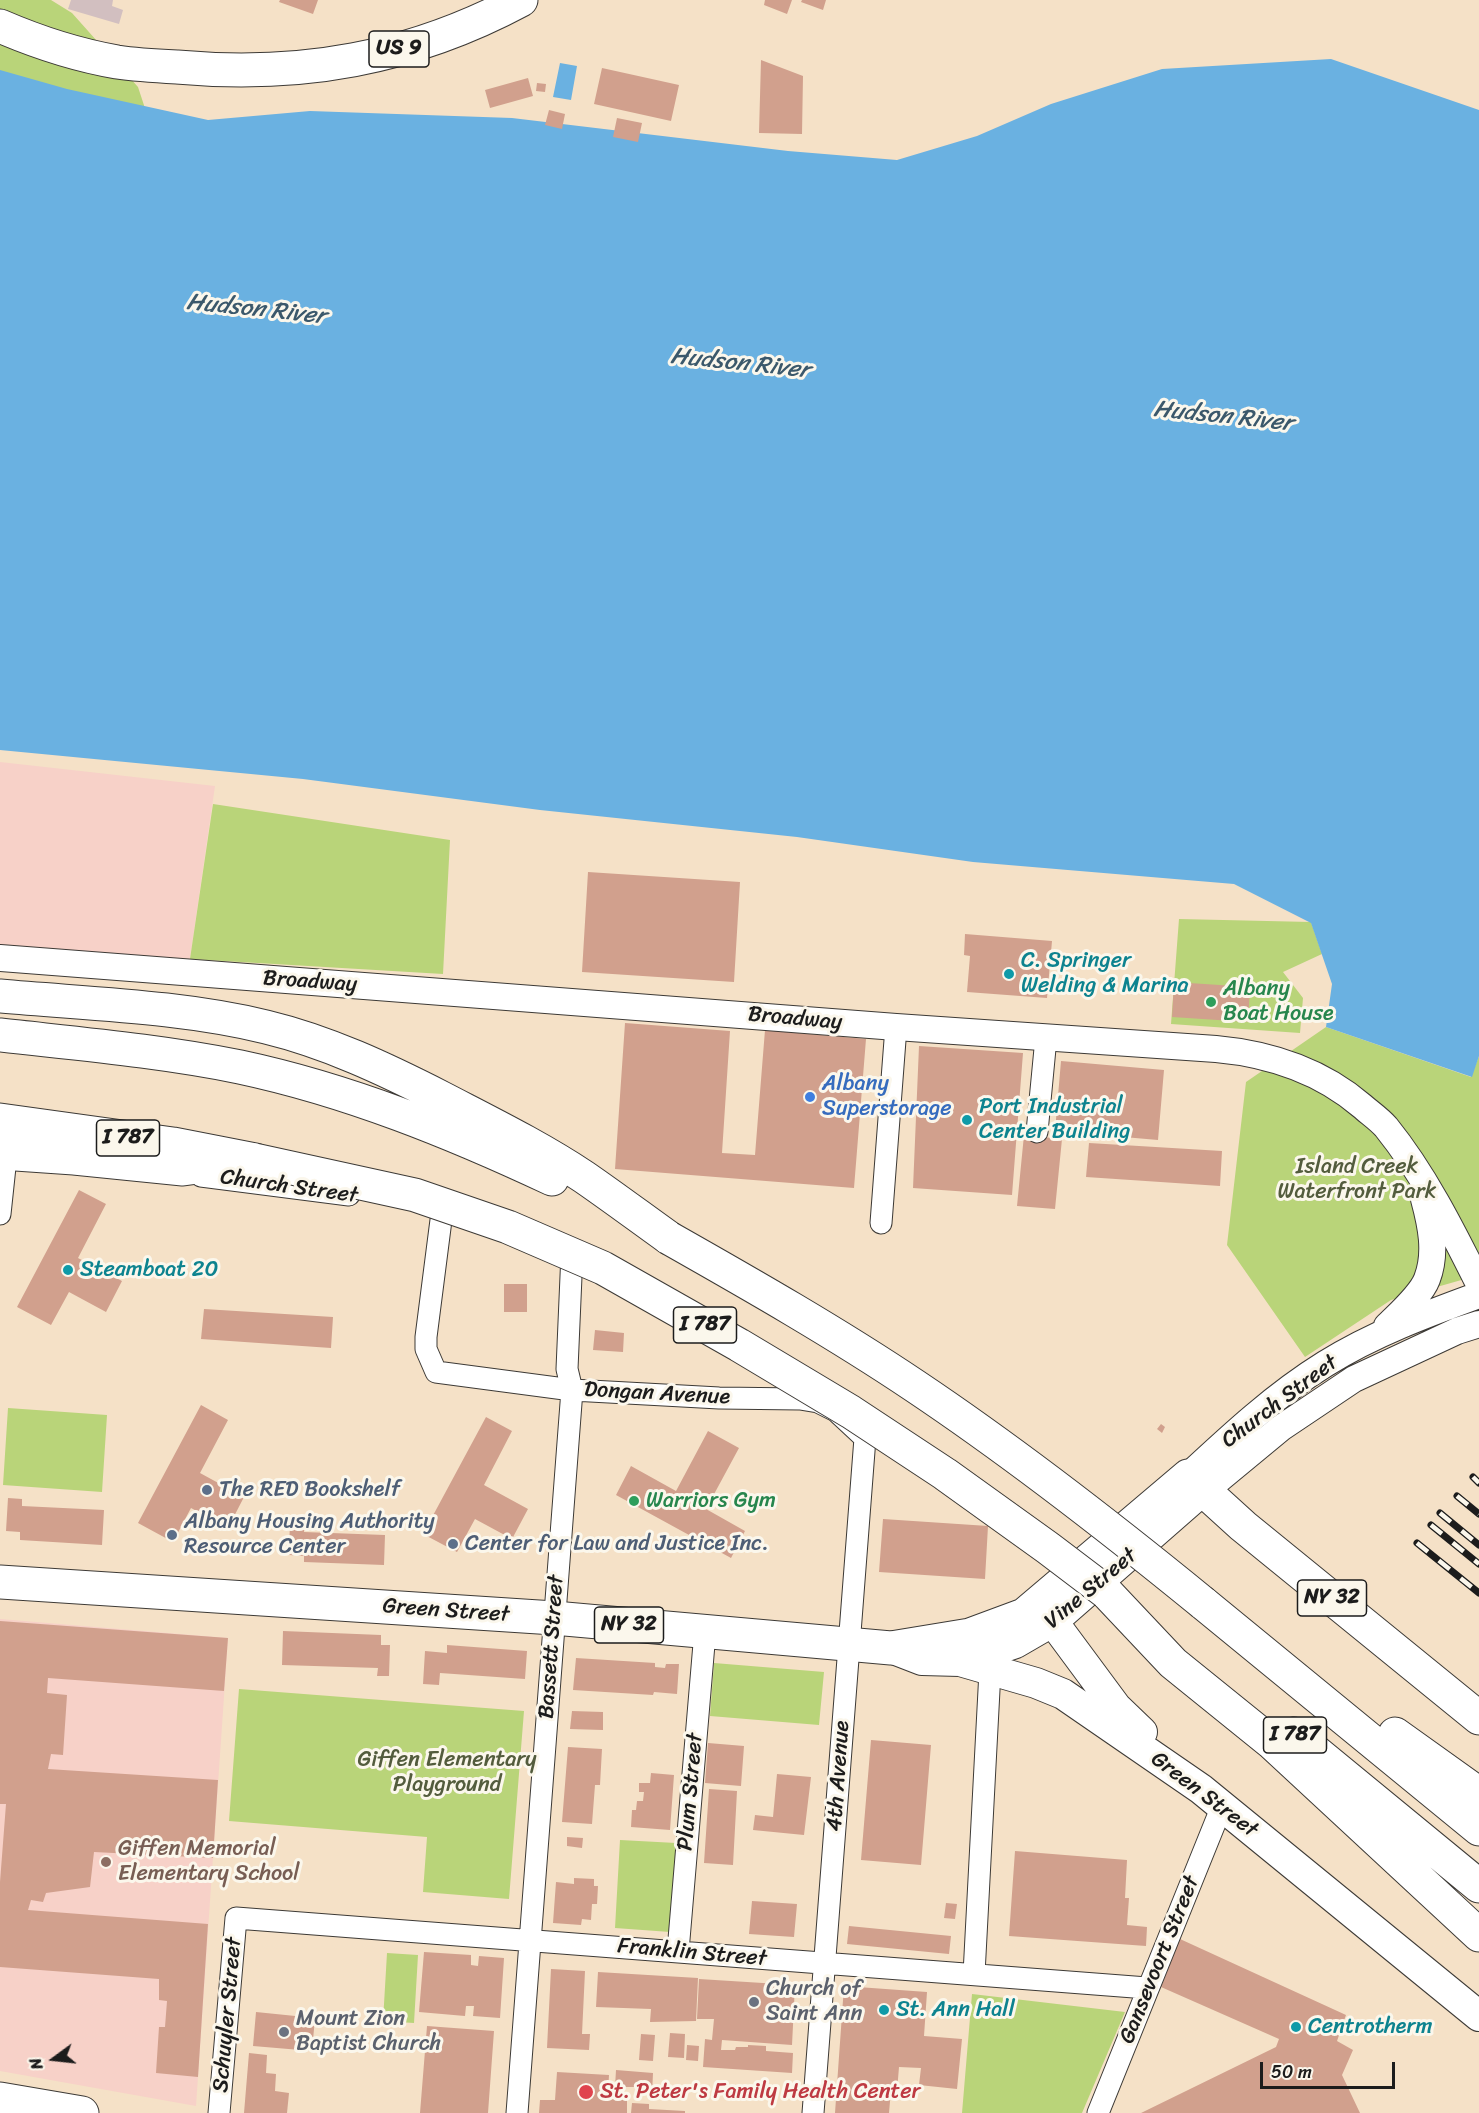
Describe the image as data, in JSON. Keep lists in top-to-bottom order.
{
  "streets": {
    "main road": [
      "US 9",
      "I 787",
      "Vine Street",
      "NY 32",
      "Green Street"
    ],
    "street": [
      "Broadway",
      "Church Street",
      "Dongan Avenue",
      "Bassett Street",
      "4th Avenue",
      "Plum Street",
      "Franklin Street",
      "Gansevoort Street",
      "Schuyler Street"
    ]
  },
  "crossings": [
    ["Church Street", "Dongan Avenue"],
    ["Church Street", "Vine Street"],
    ["Church Street", "NY 32"],
    ["Church Street", "Bassett Street"],
    ["Dongan Avenue", "Bassett Street"],
    ["Dongan Avenue", "4th Avenue"],
    ["Vine Street", "NY 32"],
    ["Vine Street", "Green Street"],
    ["Green Street", "Bassett Street"],
    ["Green Street", "4th Avenue"],
    ["Green Street", "Plum Street"],
    ["Green Street", "Gansevoort Street"],
    ["Bassett Street", "Franklin Street"],
    ["4th Avenue", "Franklin Street"],
    ["Plum Street", "Franklin Street"],
    ["Franklin Street", "Gansevoort Street"],
    ["Franklin Street", "Schuyler Street"]
  ],
  "water": ["Hudson River"],
  "parks": ["Island Creek Waterfront Park", "Giffen Elementary Playground"],
  "places": [
    "C. Springer Welding & Marina",
    "Albany Boat House",
    "Albany Superstorage",
    "Port Industrial Center Building",
    "Steamboat 20",
    "The RED Bookshelf",
    "Warriors Gym",
    "Albany Housing Authority Resource Center",
    "Center for Law and Justice Inc.",
    "Giffen Memorial Elementary School",
    "Church of Saint Ann",
    "St. Ann Hall",
    "Centrotherm",
    "Mount Zion Baptist Church",
    "St. Peter's Family Health Center"
  ],
  "scale_bar": "50 m",
  "north": "left"
}
